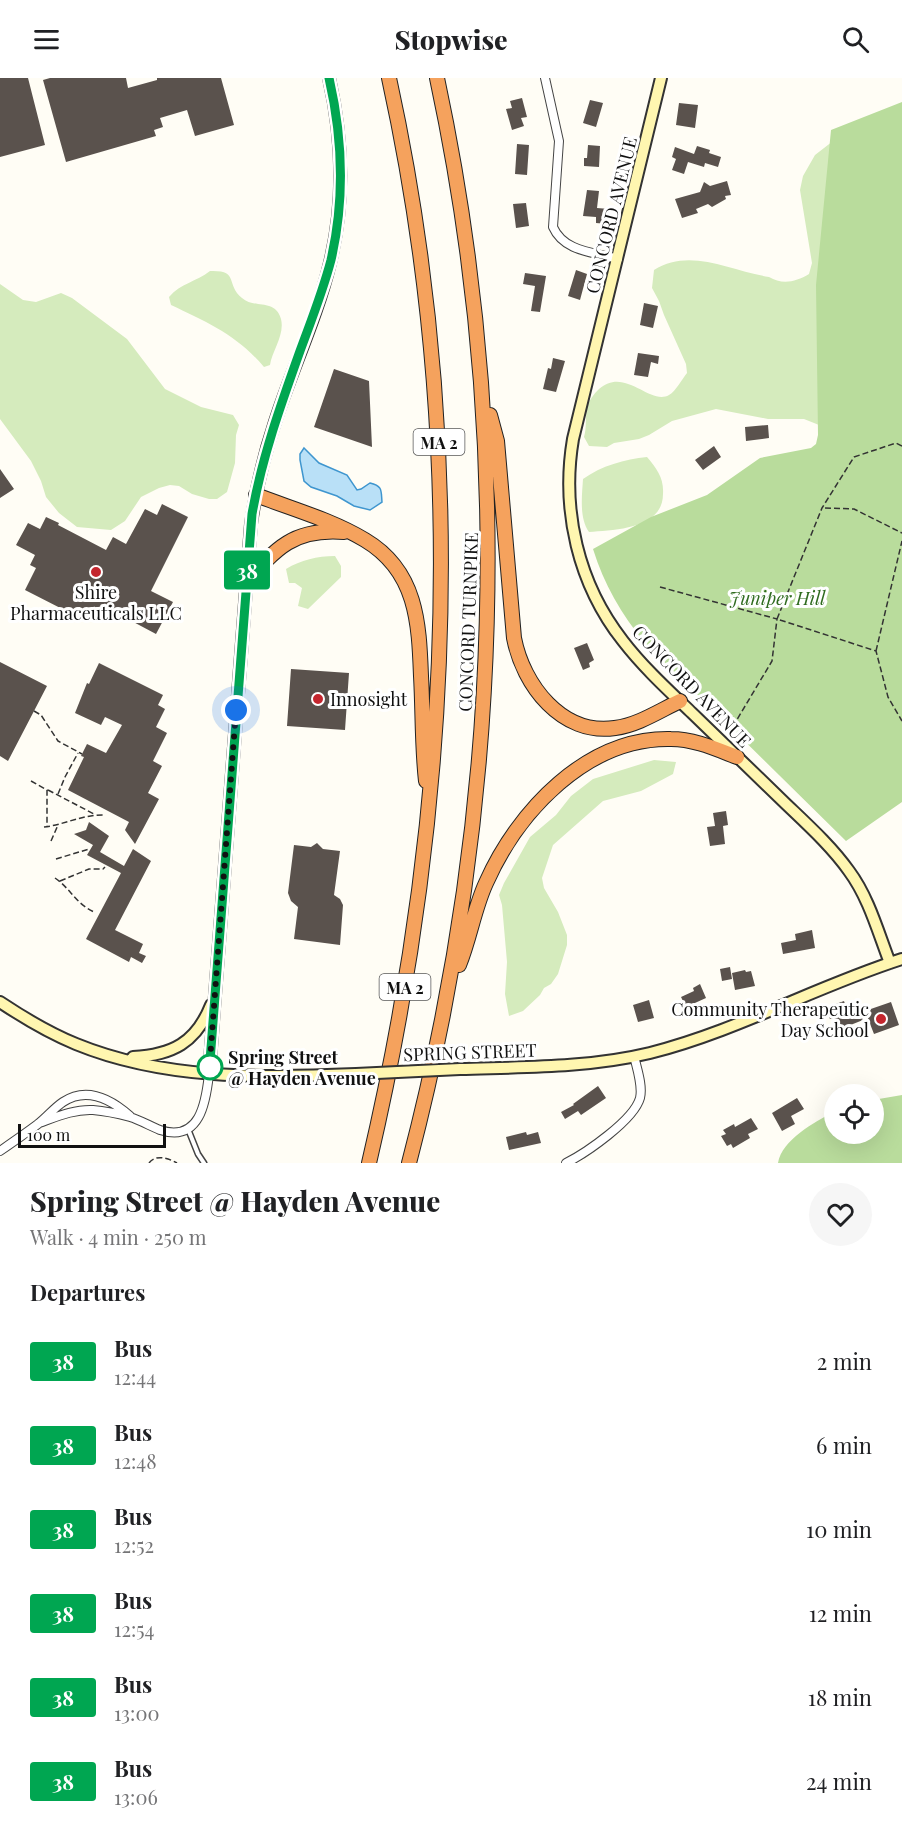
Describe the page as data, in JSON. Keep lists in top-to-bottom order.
{
  "streets": {
    "highway": ["MA 2", "CONCORD TURNPIKE"],
    "main road": ["CONCORD AVENUE", "SPRING STREET"]
  },
  "crossings": [
    ["CONCORD AVENUE", "SPRING STREET"]
  ],
  "parks": ["Juniper Hill"],
  "places": [
    "Shire Pharmaceuticals LLC",
    "Innosight",
    "Community Therapeutic Day School",
    "Spring Street @ Hayden Avenue"
  ],
  "lines": ["bus line 38"],
  "scale_bar": "100 m",
  "page": {
    "header": "Stopwise",
    "on_map": "38",
    "scale": "100 m",
    "heading": [
      ["Spring Street @ Hayden Avenue", "Walk · 4 min · 250 m"],
      "Departures"
    ],
    "list": [
      {
        "mark": "38",
        "name": "Bus",
        "note": "12:44",
        "value": "2 min"
      },
      {
        "mark": "38",
        "name": "Bus",
        "note": "12:48",
        "value": "6 min"
      },
      {
        "mark": "38",
        "name": "Bus",
        "note": "12:52",
        "value": "10 min"
      },
      {
        "mark": "38",
        "name": "Bus",
        "note": "12:54",
        "value": "12 min"
      },
      {
        "mark": "38",
        "name": "Bus",
        "note": "13:00",
        "value": "18 min"
      },
      {
        "mark": "38",
        "name": "Bus",
        "note": "13:06",
        "value": "24 min"
      }
    ]
  }
}
